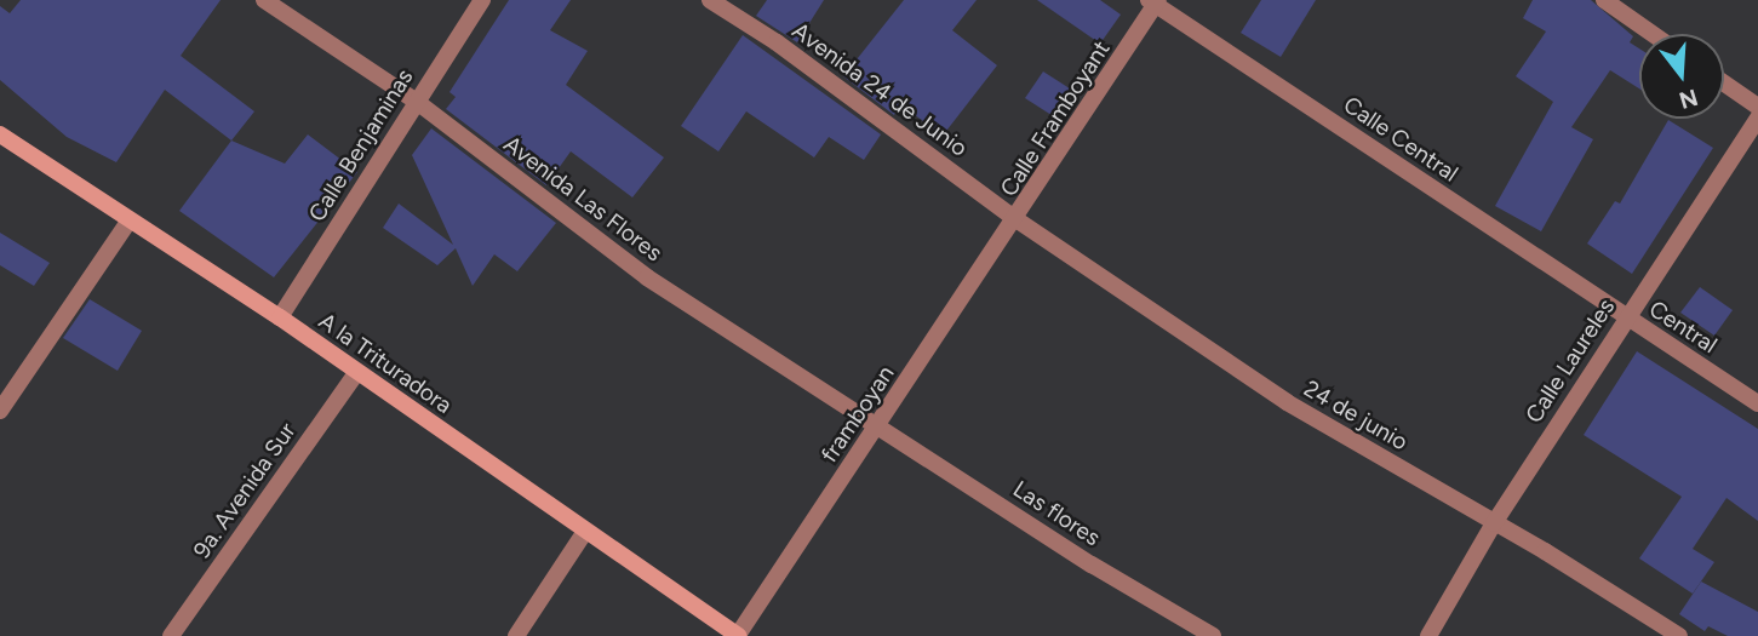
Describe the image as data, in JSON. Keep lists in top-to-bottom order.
{
  "streets": {
    "street": [
      "Avenida 24 de Junio",
      "Calle Framboyant",
      "Calle Central",
      "Calle Benjaminas",
      "Avenida Las Flores",
      "Central",
      "Calle Laureles",
      "A la Trituradora",
      "framboyan",
      "24 de junio",
      "9a. Avenida Sur",
      "Las flores"
    ]
  },
  "crossings": [
    ["Avenida 24 de Junio", "Calle Framboyant"],
    ["Avenida 24 de Junio", "framboyan"],
    ["Avenida 24 de Junio", "24 de junio"],
    ["Calle Framboyant", "Calle Central"],
    ["Calle Framboyant", "framboyan"],
    ["Calle Framboyant", "24 de junio"],
    ["Calle Central", "Central"],
    ["Calle Central", "Calle Laureles"],
    ["Calle Benjaminas", "Avenida Las Flores"],
    ["Calle Benjaminas", "A la Trituradora"],
    ["Avenida Las Flores", "framboyan"],
    ["Avenida Las Flores", "Las flores"],
    ["Central", "Calle Laureles"],
    ["Calle Laureles", "24 de junio"],
    ["A la Trituradora", "framboyan"],
    ["A la Trituradora", "9a. Avenida Sur"],
    ["framboyan", "24 de junio"],
    ["framboyan", "Las flores"]
  ],
  "north": "bottom"
}
